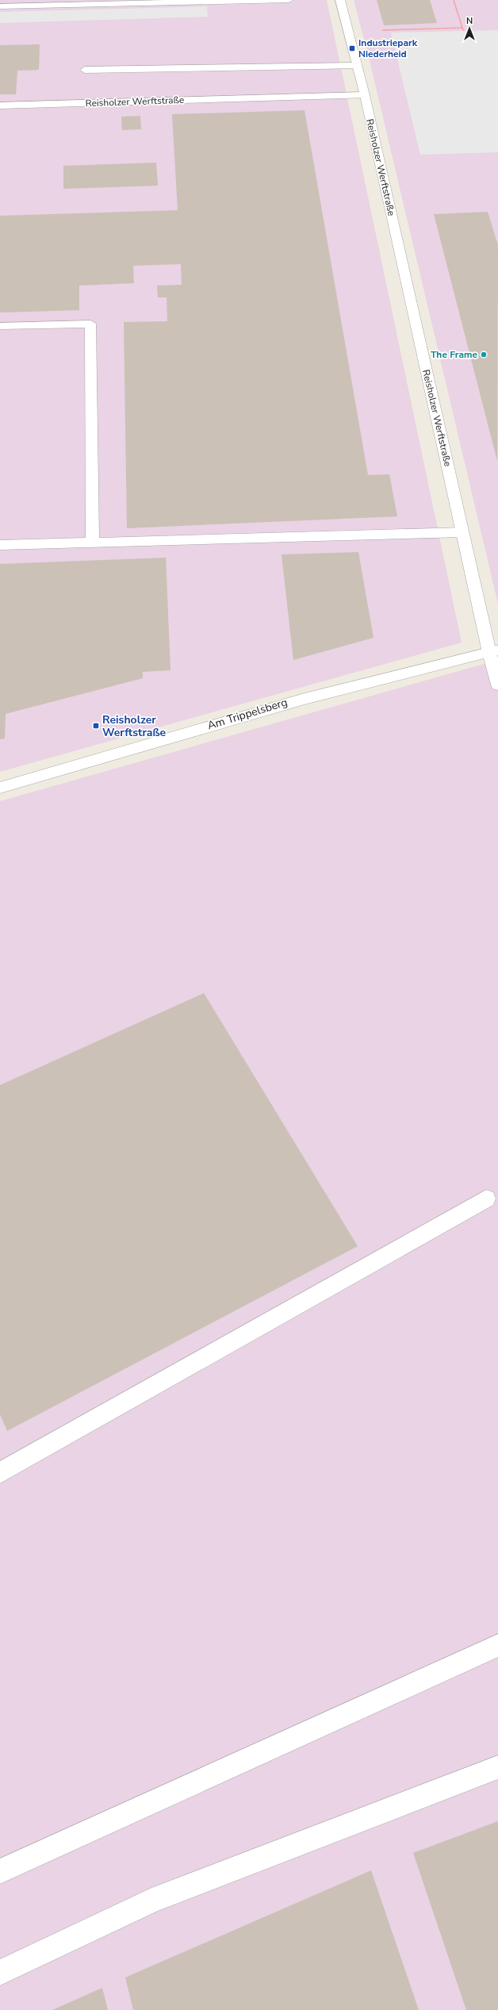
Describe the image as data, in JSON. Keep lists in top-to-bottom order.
{
  "streets": {
    "street": ["Reisholzer Werftstraße", "Am Trippelsberg"]
  },
  "crossings": [
    ["Reisholzer Werftstraße", "Am Trippelsberg"]
  ],
  "places": {
    "transit": ["Industriepark Niederheid", "Reisholzer Werftstraße"],
    "other": ["The Frame"]
  },
  "north": "top"
}
